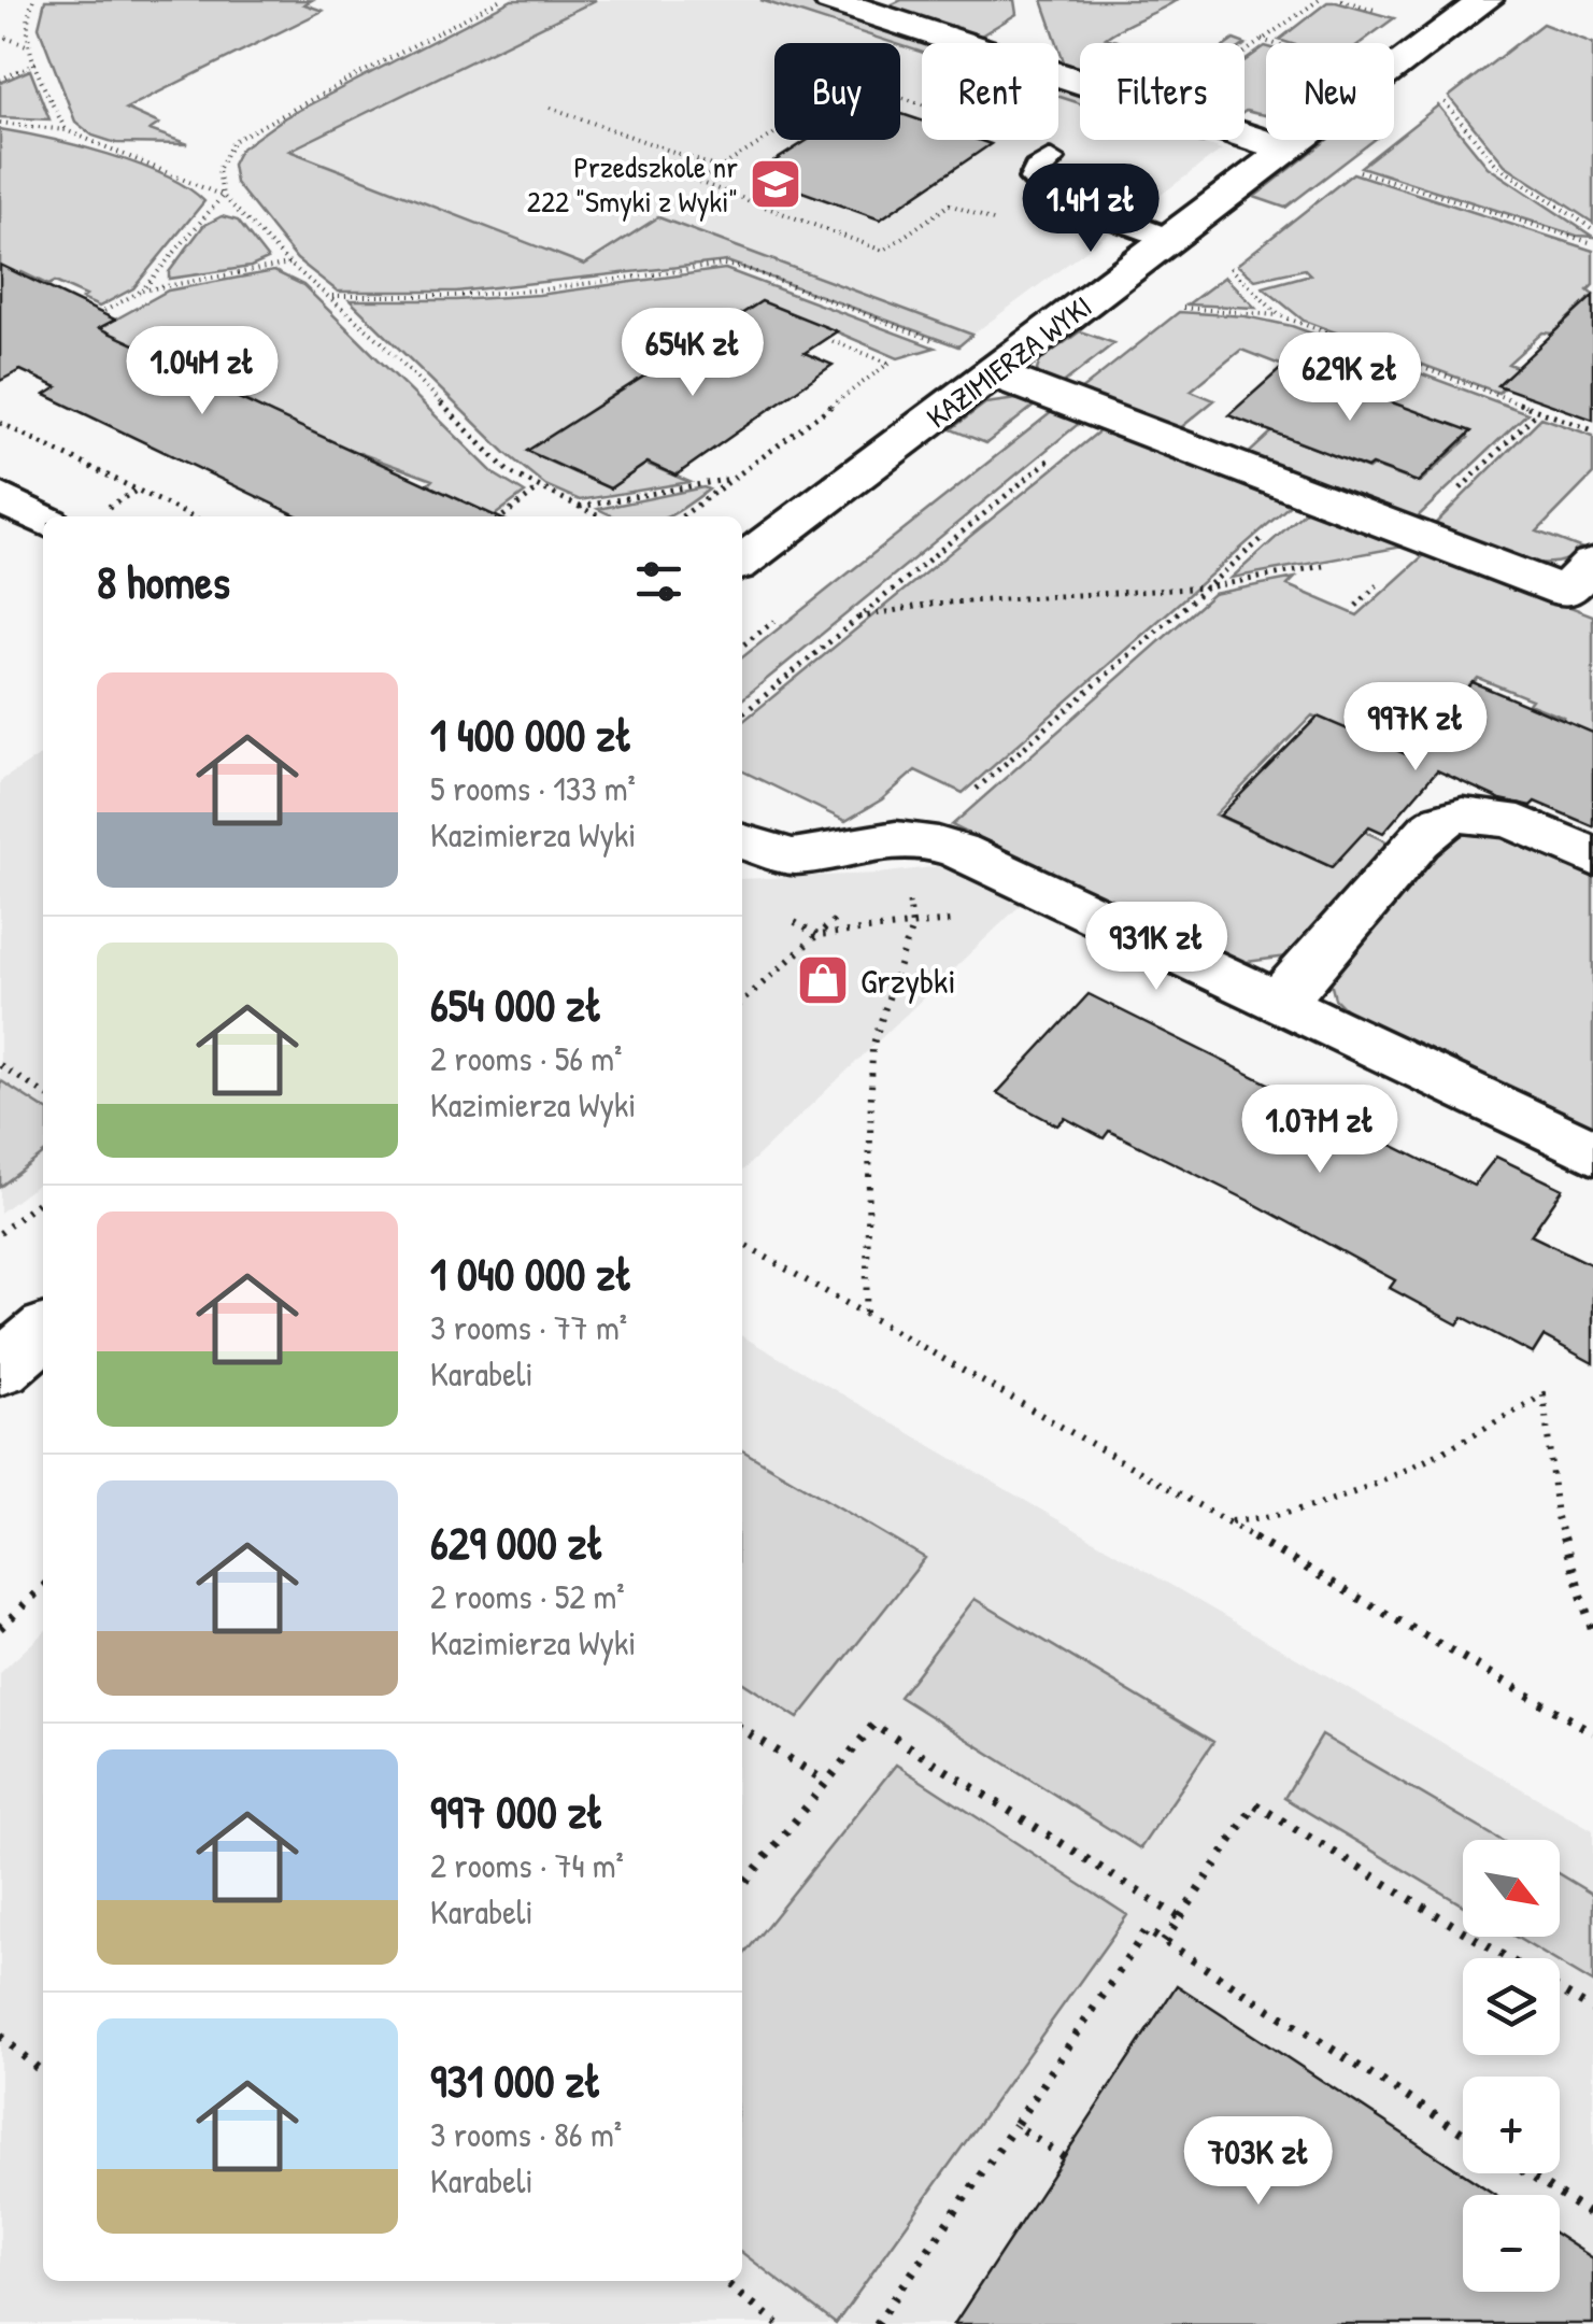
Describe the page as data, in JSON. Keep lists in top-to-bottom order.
{
  "streets": {
    "street": ["KAZIMIERZA WYKI"]
  },
  "places": {
    "school or university": ["Przedszkole nr 222 \"Smyki z Wyki\""],
    "shop": ["Grzybki"]
  },
  "north": "bottom right",
  "page": {
    "chip": [
      "Buy",
      "Rent",
      "Filters",
      "New"
    ],
    "price": [
      "1.4M zł",
      "654K zł",
      "1.04M zł",
      "629K zł",
      "997K zł",
      "931K zł",
      "1.07M zł",
      "703K zł"
    ],
    "heading": "8 homes",
    "list": [
      {
        "name": "1 400 000 zł",
        "note": "5 rooms · 133 m² · Kazimierza Wyki"
      },
      {
        "name": "654 000 zł",
        "note": "2 rooms · 56 m² · Kazimierza Wyki"
      },
      {
        "name": "1 040 000 zł",
        "note": "3 rooms · 77 m² · Karabeli"
      },
      {
        "name": "629 000 zł",
        "note": "2 rooms · 52 m² · Kazimierza Wyki"
      },
      {
        "name": "997 000 zł",
        "note": "2 rooms · 74 m² · Karabeli"
      },
      {
        "name": "931 000 zł",
        "note": "3 rooms · 86 m² · Karabeli"
      }
    ],
    "map_buttons": ["+", "−"]
  }
}
